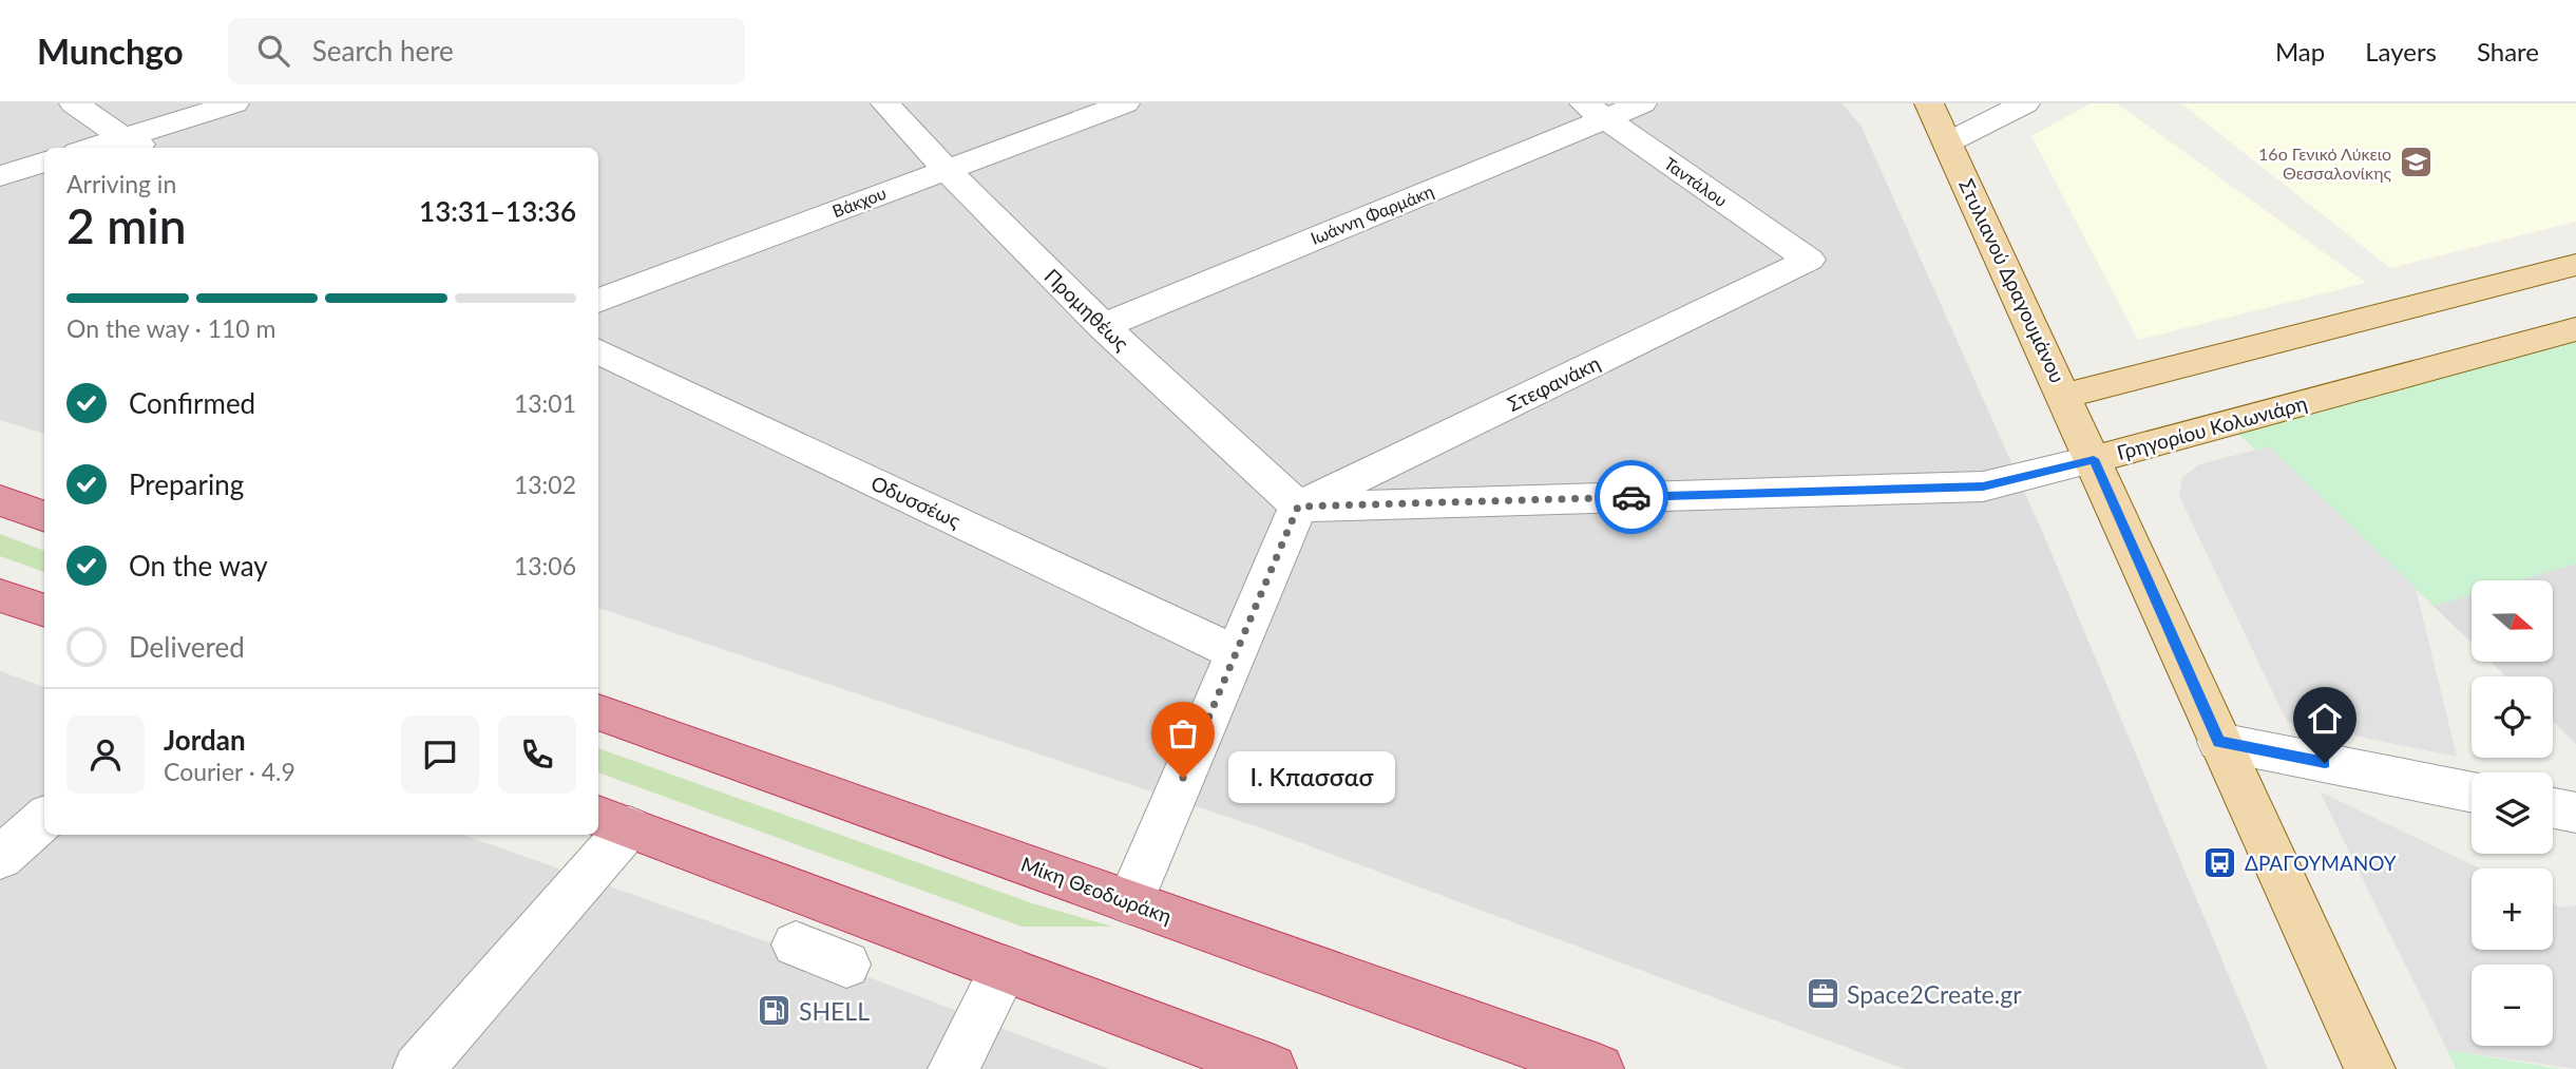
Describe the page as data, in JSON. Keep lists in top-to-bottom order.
{
  "streets": {
    "highway": ["Μίκη Θεοδωράκη"],
    "main road": ["Στυλιανού Δραγουμάνου", "Γρηγορίου Κολωνιάρη"],
    "street": [
      "Ταντάλου",
      "Βάκχου",
      "Ιωάννη Φαρμάκη",
      "Προμηθέως",
      "Στεφανάκη",
      "Οδυσσέως"
    ]
  },
  "crossings": [
    ["Ταντάλου", "Ιωάννη Φαρμάκη"],
    ["Ταντάλου", "Στεφανάκη"],
    ["Βάκχου", "Προμηθέως"],
    ["Ιωάννη Φαρμάκη", "Προμηθέως"],
    ["Στυλιανού Δραγουμάνου", "Γρηγορίου Κολωνιάρη"],
    ["Προμηθέως", "Στεφανάκη"],
    ["Προμηθέως", "Γρηγορίου Κολωνιάρη"],
    ["Στεφανάκη", "Γρηγορίου Κολωνιάρη"]
  ],
  "places": {
    "school or university": ["16ο Γενικό Λύκειο Θεσσαλονίκης"],
    "other": ["Ι. Κπασσασ"],
    "bus stop": ["ΔΡΑΓΟΥΜΑΝΟΥ"],
    "office": ["Space2Create.gr"],
    "fuel station": ["SHELL"]
  },
  "north": "right",
  "page": {
    "header": "Munchgo",
    "search": "Search here",
    "nav": ["Map", "Layers", "Share"],
    "heading": ["2 min", "Arriving in", "13:31–13:36"],
    "panel": ["Jordan", "Courier · 4.9"],
    "bar": "On the way · 110 m",
    "list": [
      ["Confirmed", "13:01"],
      ["Preparing", "13:02"],
      ["On the way", "13:06"],
      "Delivered"
    ],
    "map_buttons": ["+", "−"],
    "bubble": "Ι. Κπασσασ"
  }
}
